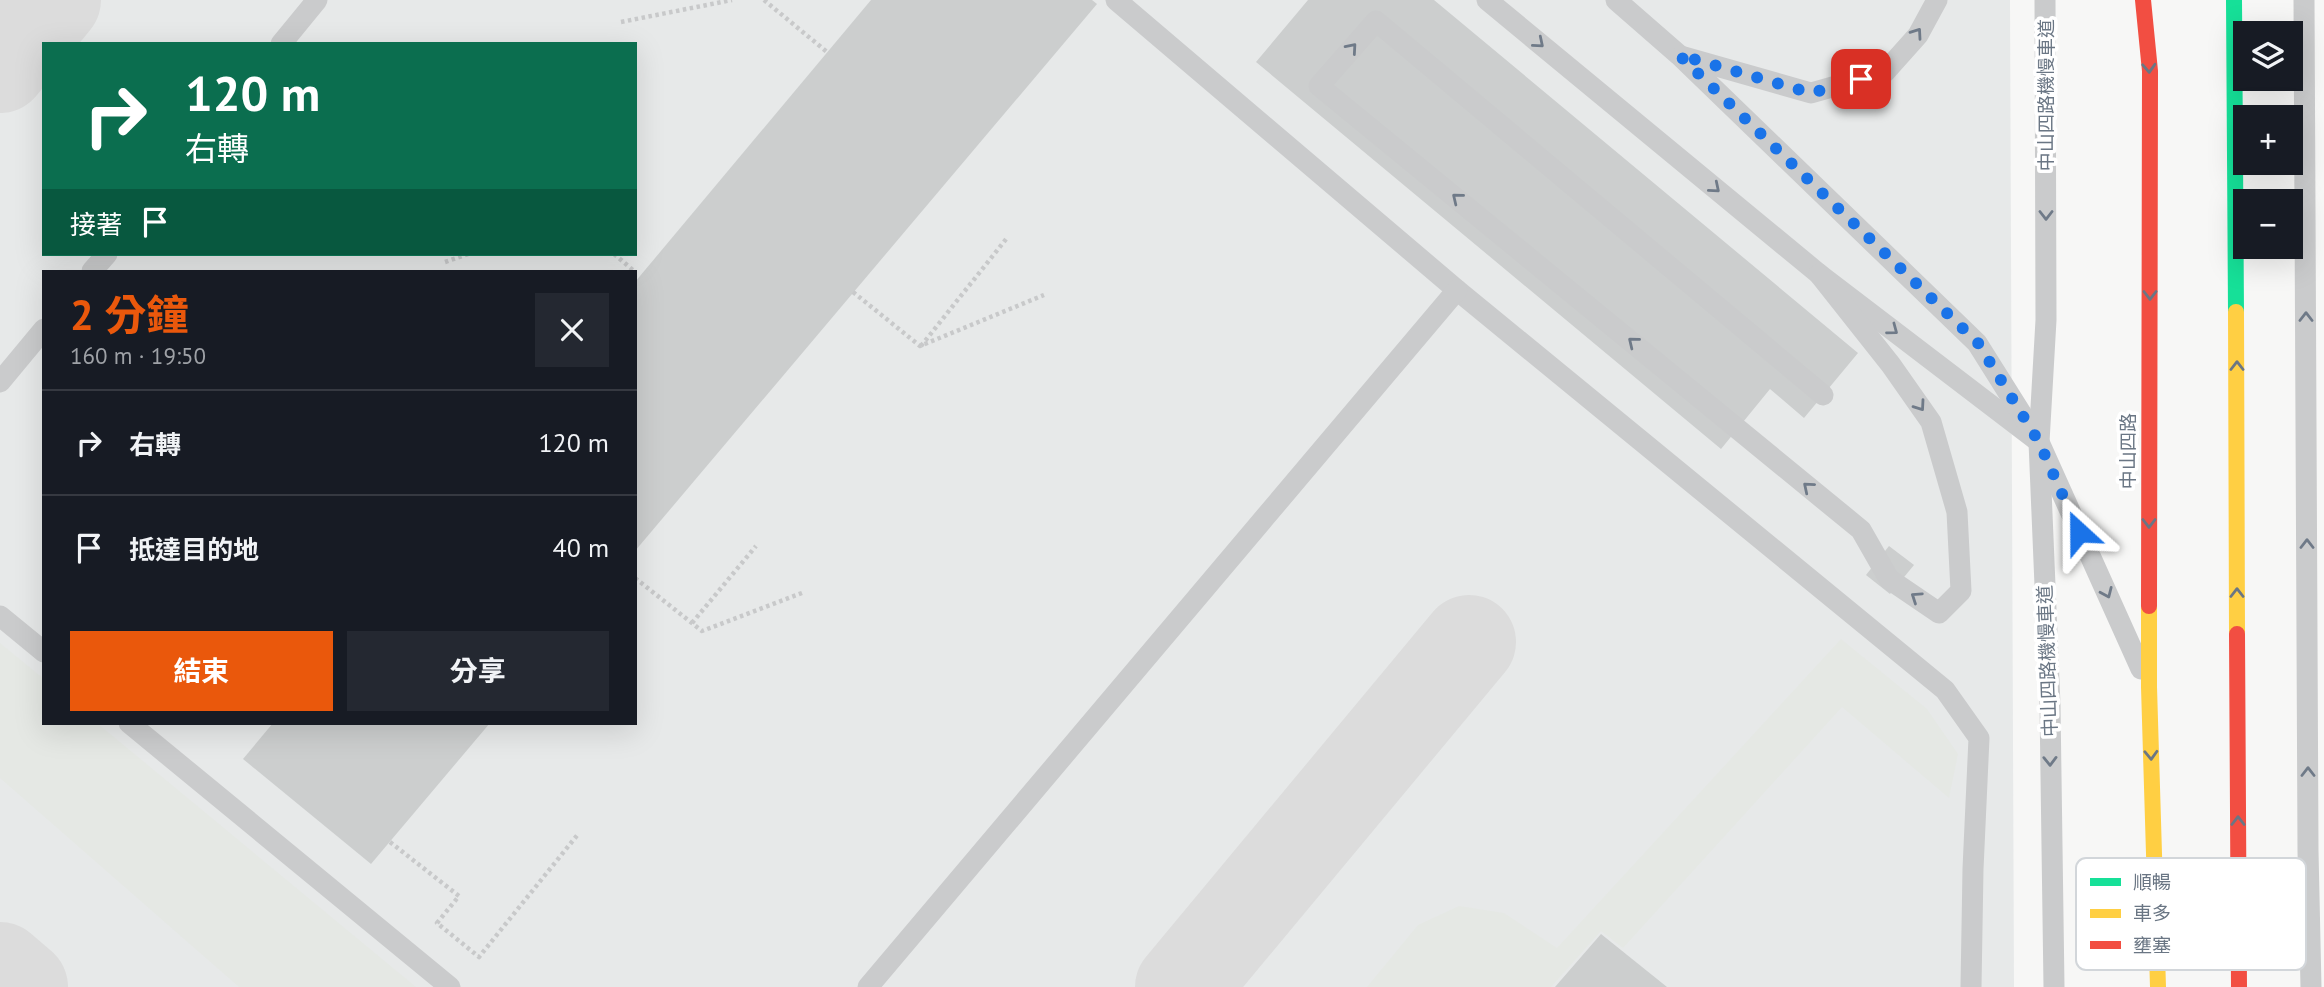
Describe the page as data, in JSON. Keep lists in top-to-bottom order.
{
  "streets": {
    "main road": ["中山四路"],
    "lane": ["中山四路機慢車道"]
  },
  "one_way": ["中山四路機慢車道"],
  "legend": ["順暢", "車多", "壅塞"],
  "page": {
    "map_buttons": ["+", "−"],
    "turn": ["120 m", "右轉"],
    "then": "接著",
    "heading": ["2 分鐘", "160 m · 19:50"],
    "list": [
      {
        "name": "右轉",
        "value": "120 m"
      },
      {
        "name": "抵達目的地",
        "value": "40 m"
      }
    ],
    "buttons": ["結束", "分享"]
  }
}
